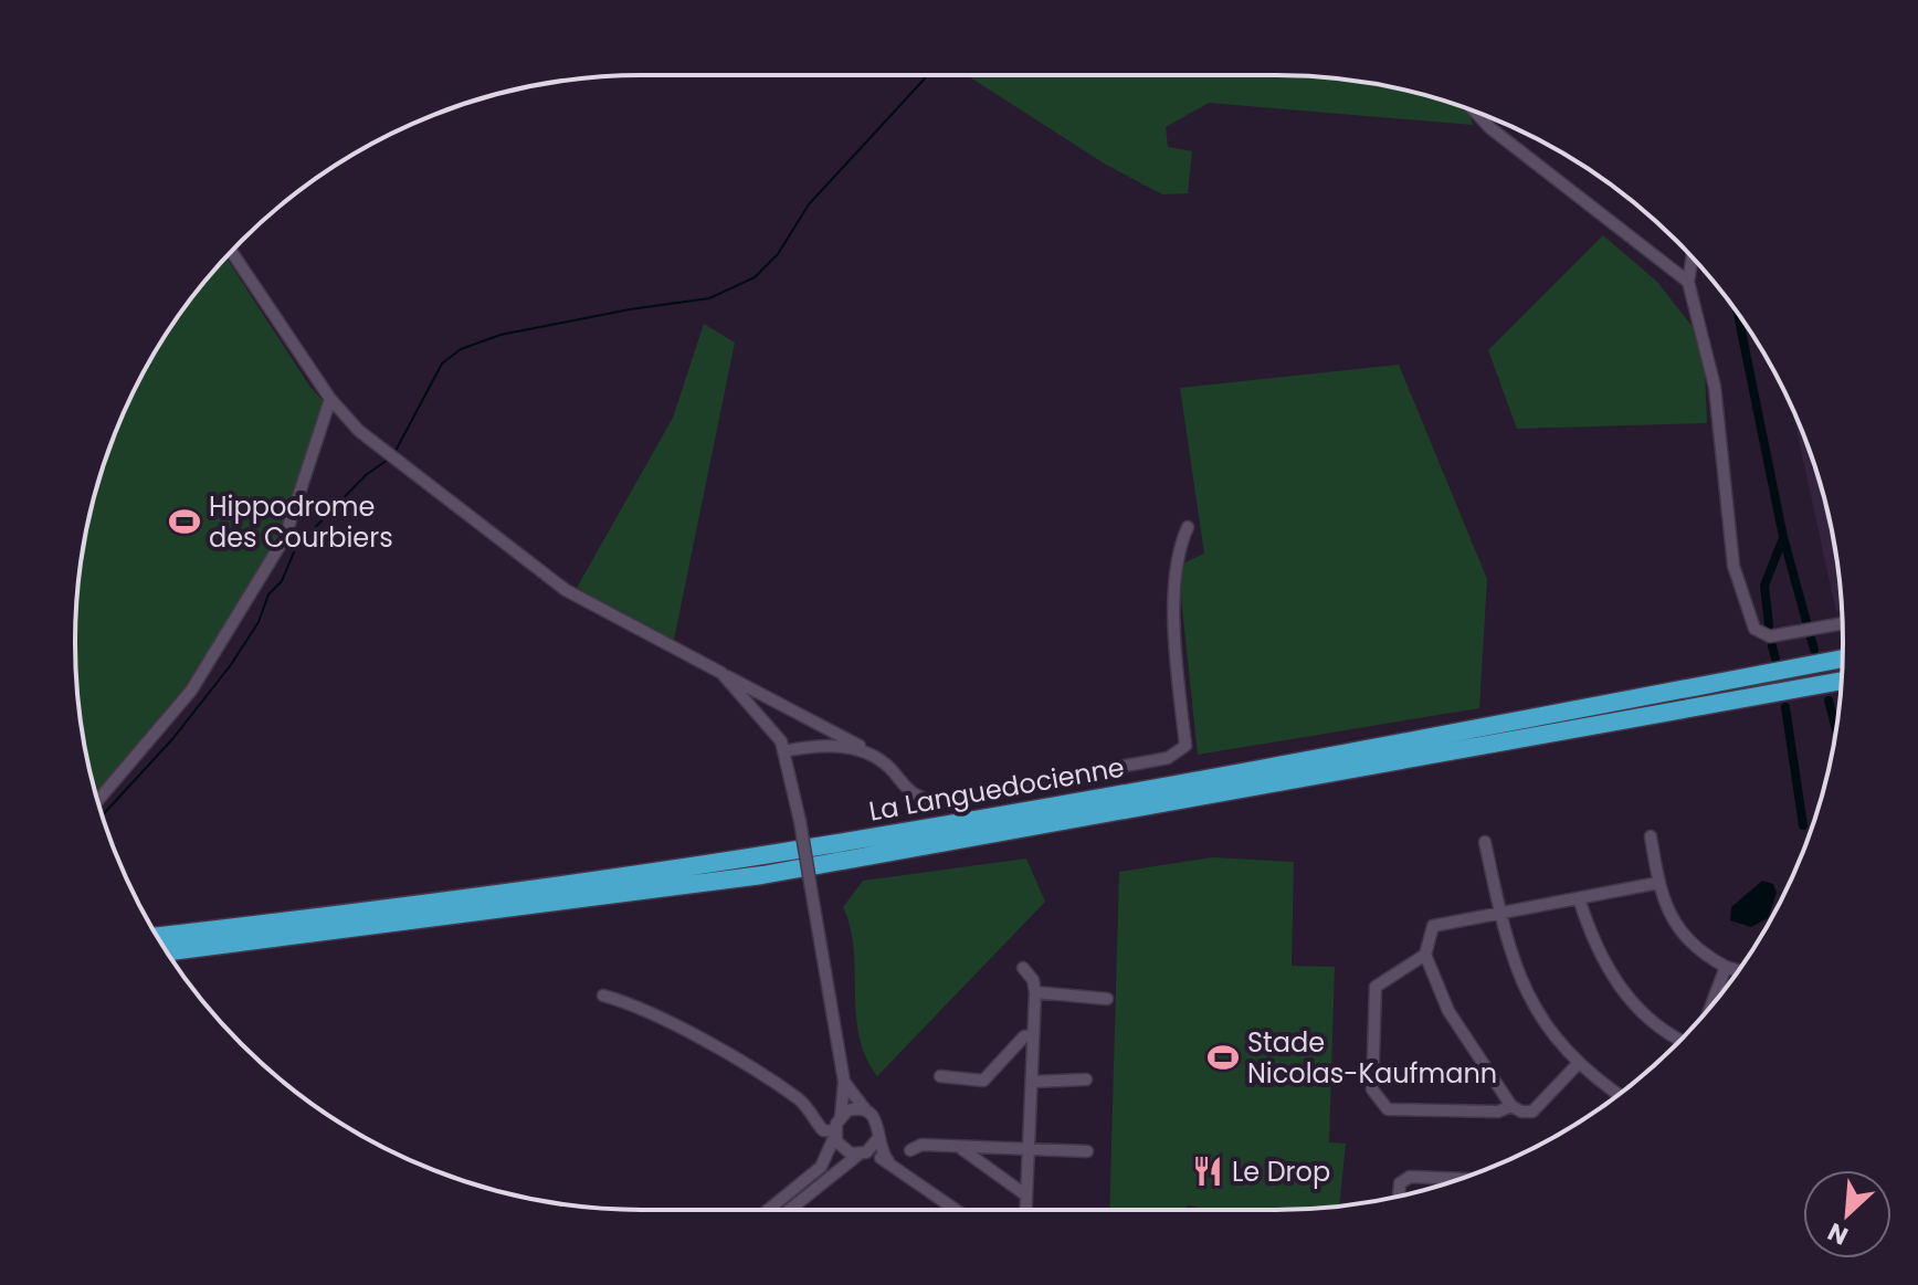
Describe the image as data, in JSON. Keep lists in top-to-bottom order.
{
  "streets": {
    "highway": ["La Languedocienne"]
  },
  "places": {
    "sports": ["Hippodrome des Courbiers", "Stade Nicolas-Kaufmann"],
    "restaurant": ["Le Drop"]
  },
  "north": "bottom left"
}
